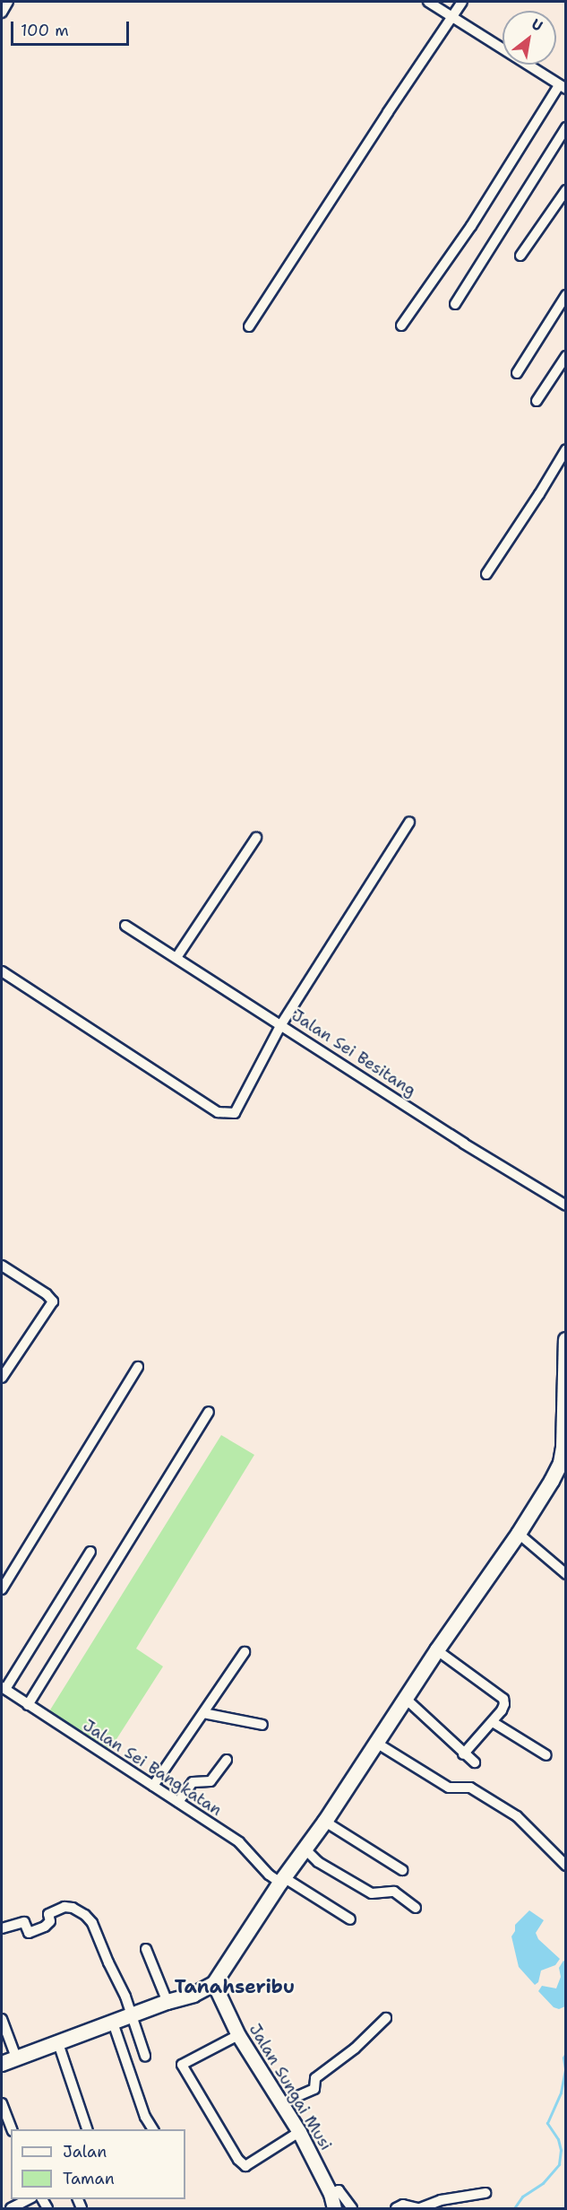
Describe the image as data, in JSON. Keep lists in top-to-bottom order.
{
  "streets": {
    "main road": ["Jalan Sungai Musi"],
    "street": ["Jalan Sei Besitang", "Jalan Sei Bangkatan"]
  },
  "districts": ["Tanahseribu"],
  "legend": ["Jalan", "Taman"],
  "scale_bar": "100 m",
  "north": "top right"
}
